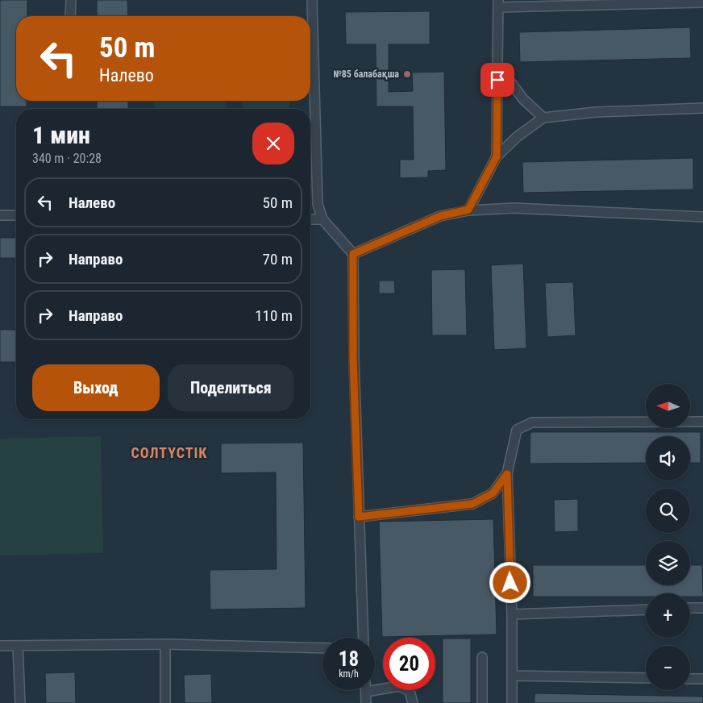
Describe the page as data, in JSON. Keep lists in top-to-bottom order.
{
  "districts": ["СОЛТҮСТІК"],
  "places": ["№85 балабақша"],
  "north": "left",
  "page": {
    "turn": ["50 m", "Налево"],
    "heading": ["1 мин", "340 m · 20:28"],
    "list": [
      {
        "name": "Налево",
        "value": "50 m"
      },
      {
        "name": "Направо",
        "value": "70 m"
      },
      {
        "name": "Направо",
        "value": "110 m"
      }
    ],
    "buttons": ["Выход", "Поделиться"],
    "map_buttons": ["+", "−"],
    "speed": "18 km/h",
    "limit": "20"
  }
}
